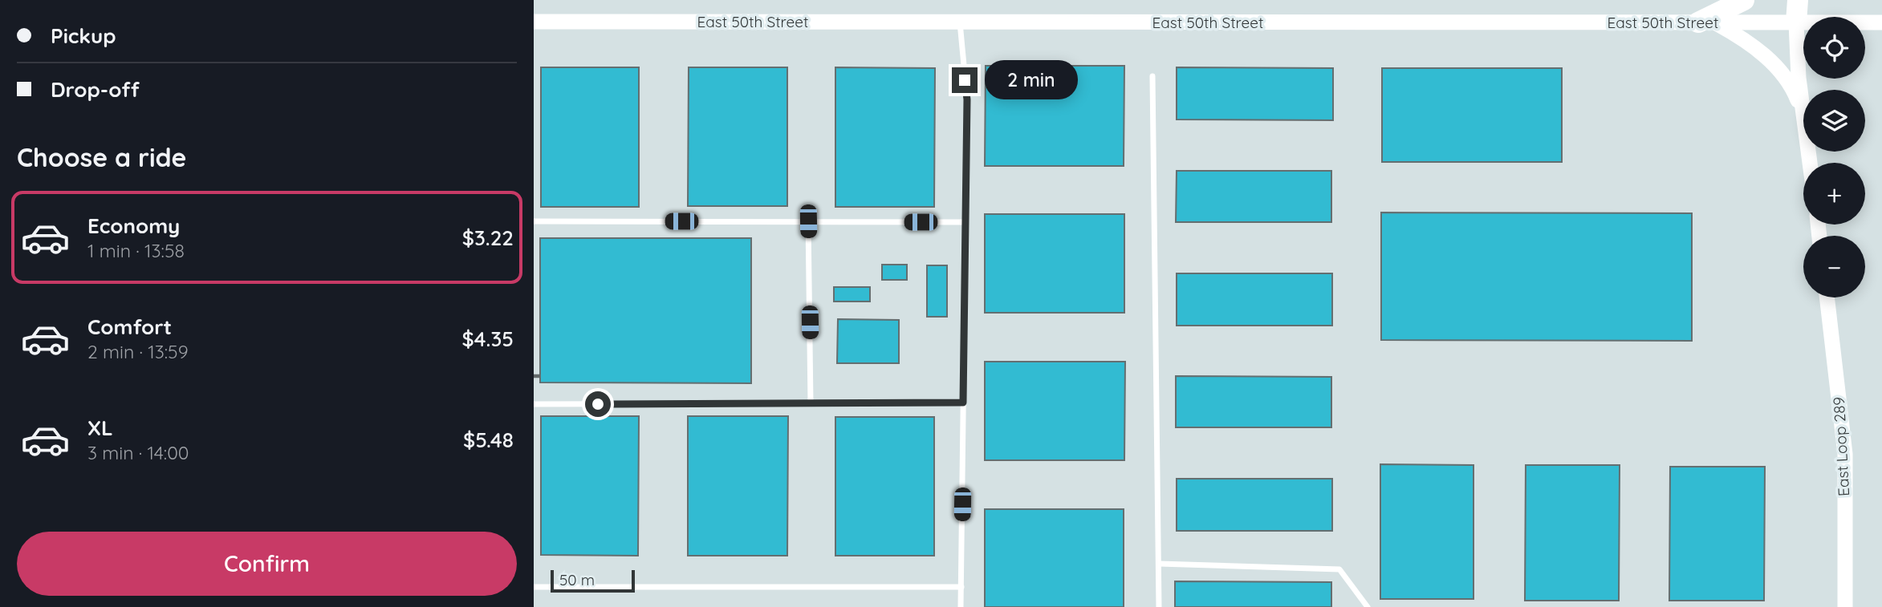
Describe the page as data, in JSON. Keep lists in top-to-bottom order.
{
  "streets": {
    "main road": ["East 50th Street", "East Loop 289"]
  },
  "scale_bar": "50 m",
  "page": {
    "banner": ["Pickup", "Drop-off"],
    "map_buttons": ["+", "−"],
    "bubble": "2 min",
    "heading": "Choose a ride",
    "list": [
      {
        "name": "Economy",
        "note": "1 min · 13:58",
        "value": "$3.22"
      },
      {
        "name": "Comfort",
        "note": "2 min · 13:59",
        "value": "$4.35"
      },
      {
        "name": "XL",
        "note": "3 min · 14:00",
        "value": "$5.48"
      }
    ],
    "buttons": "Confirm",
    "scale": "50 m"
  }
}
